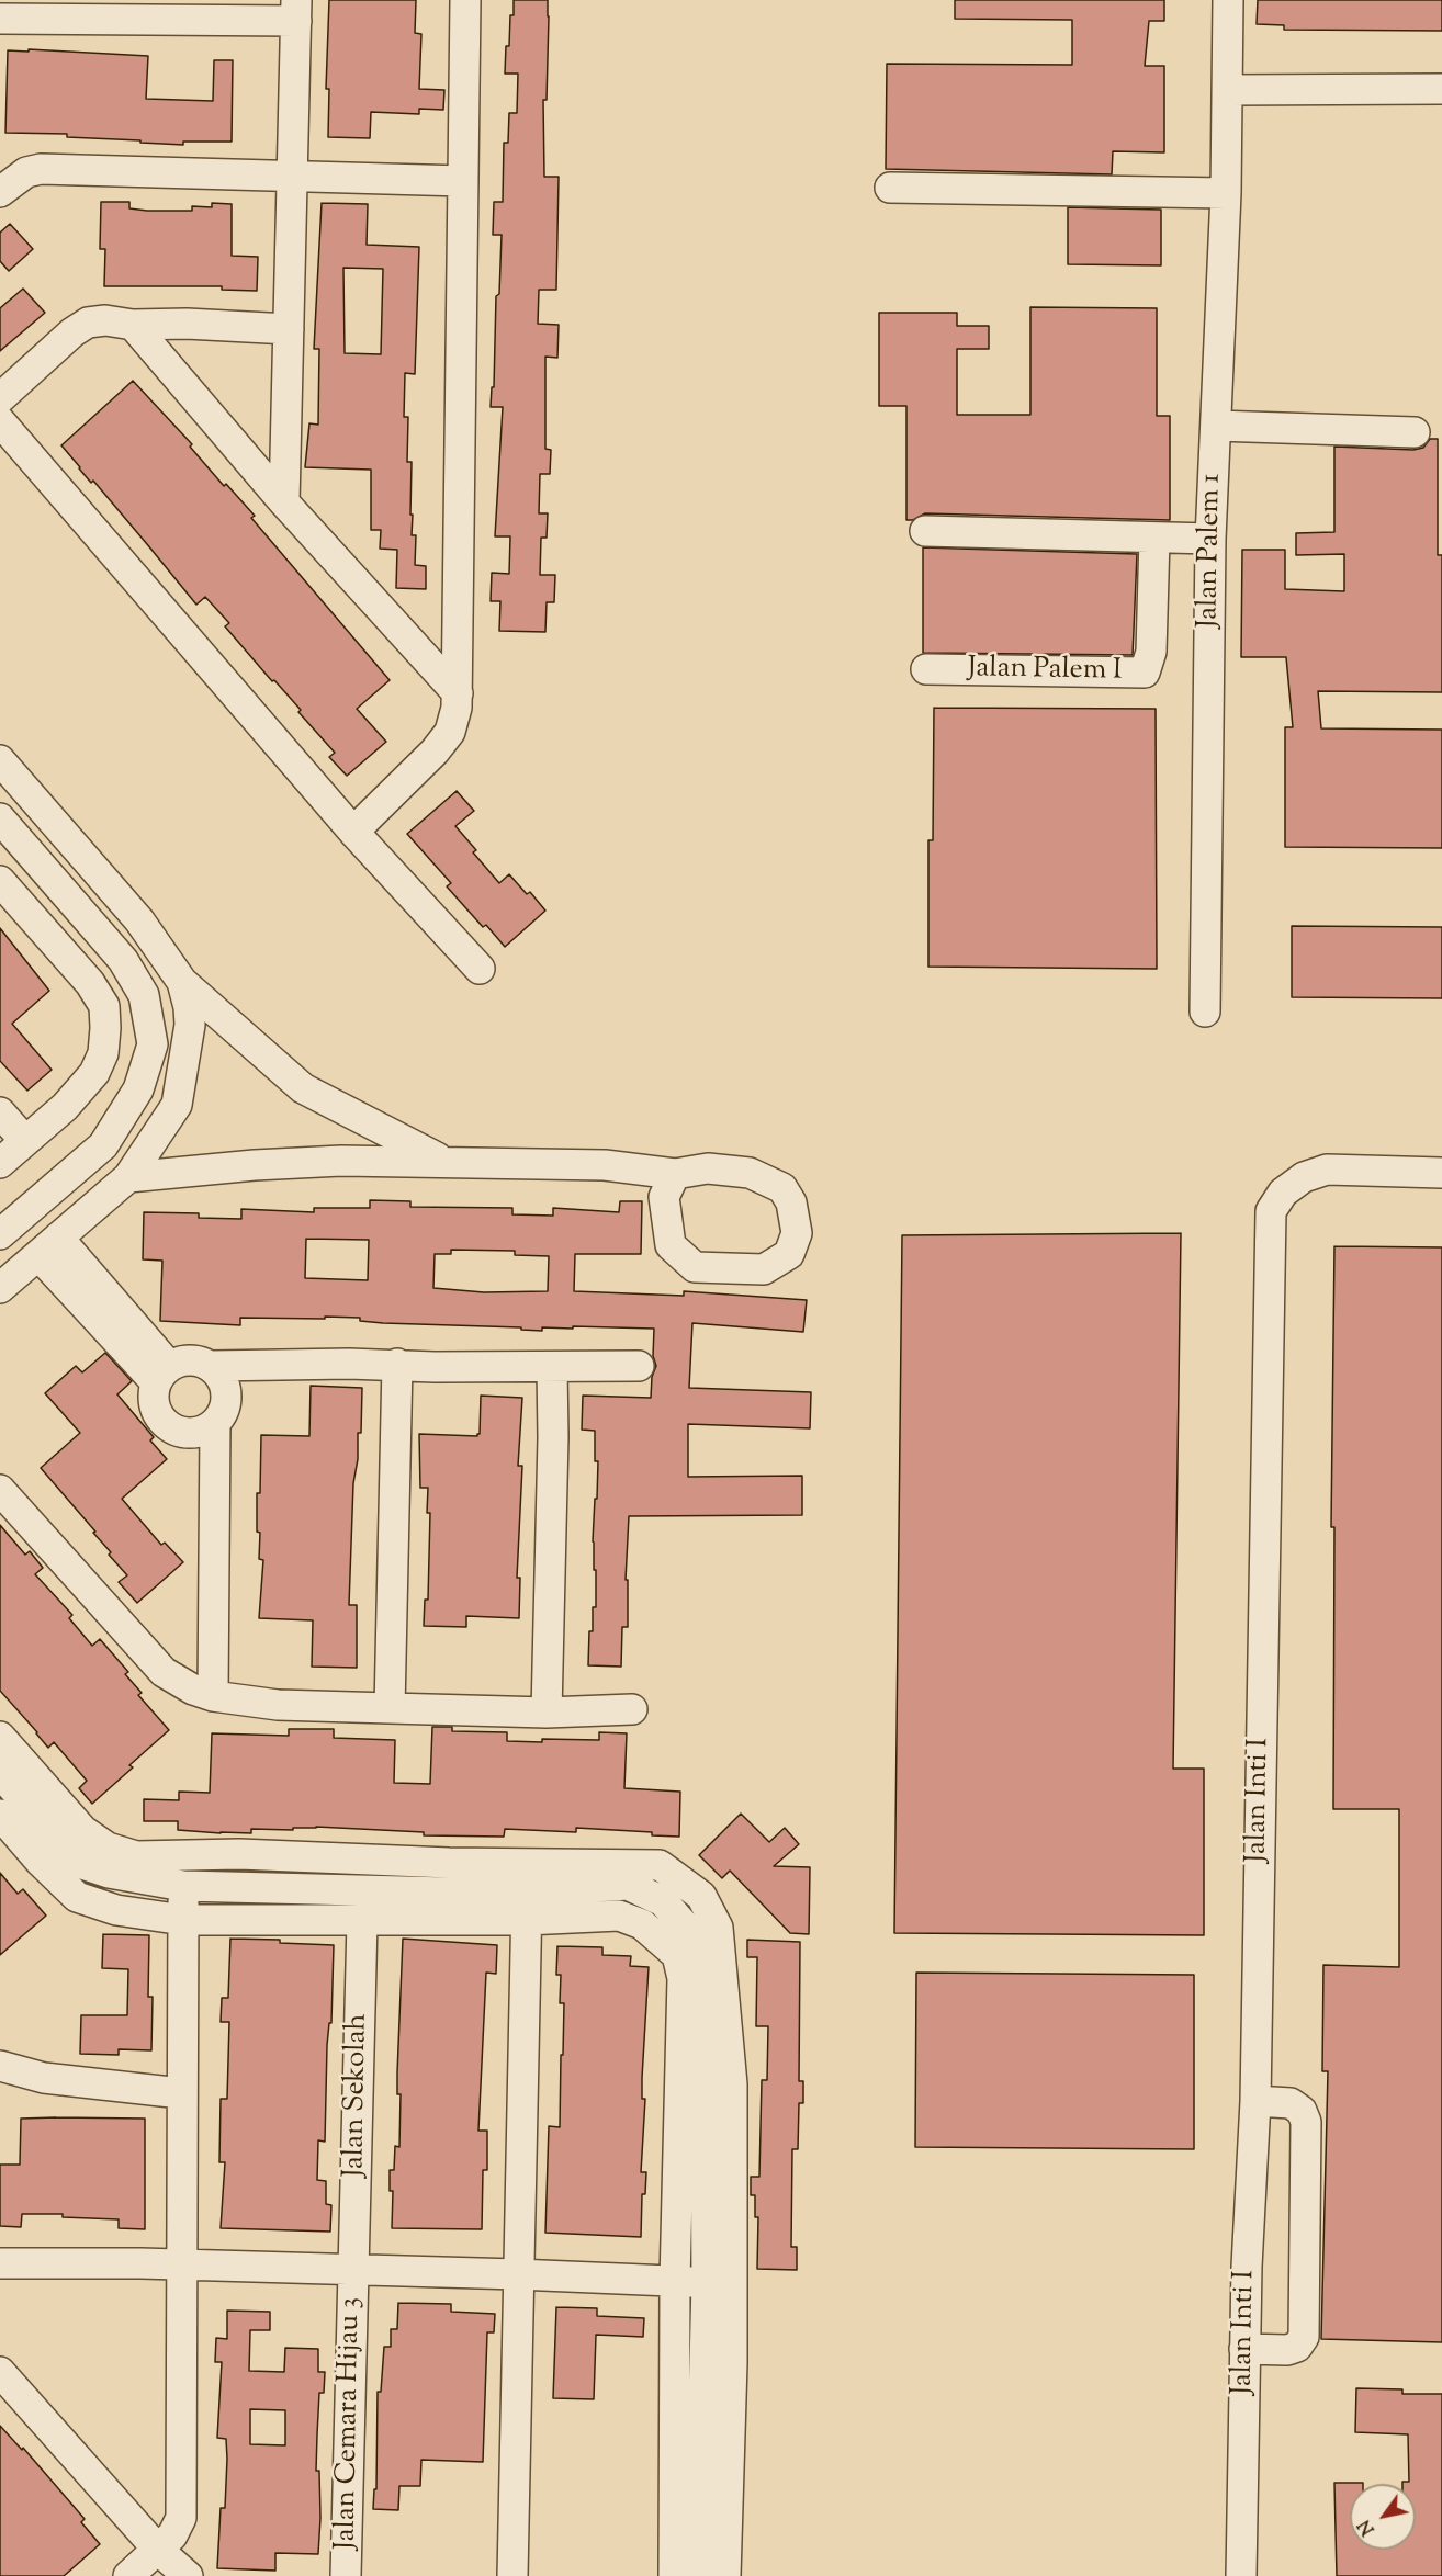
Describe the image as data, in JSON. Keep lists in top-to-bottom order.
{
  "streets": {
    "street": [
      "Jalan Palem 1",
      "Jalan Palem I",
      "Jalan Inti I",
      "Jalan Sekolah",
      "Jalan Cemara Hijau 3"
    ]
  },
  "crossings": [
    ["Jalan Sekolah", "Jalan Cemara Hijau 3"]
  ],
  "north": "bottom left"
}
